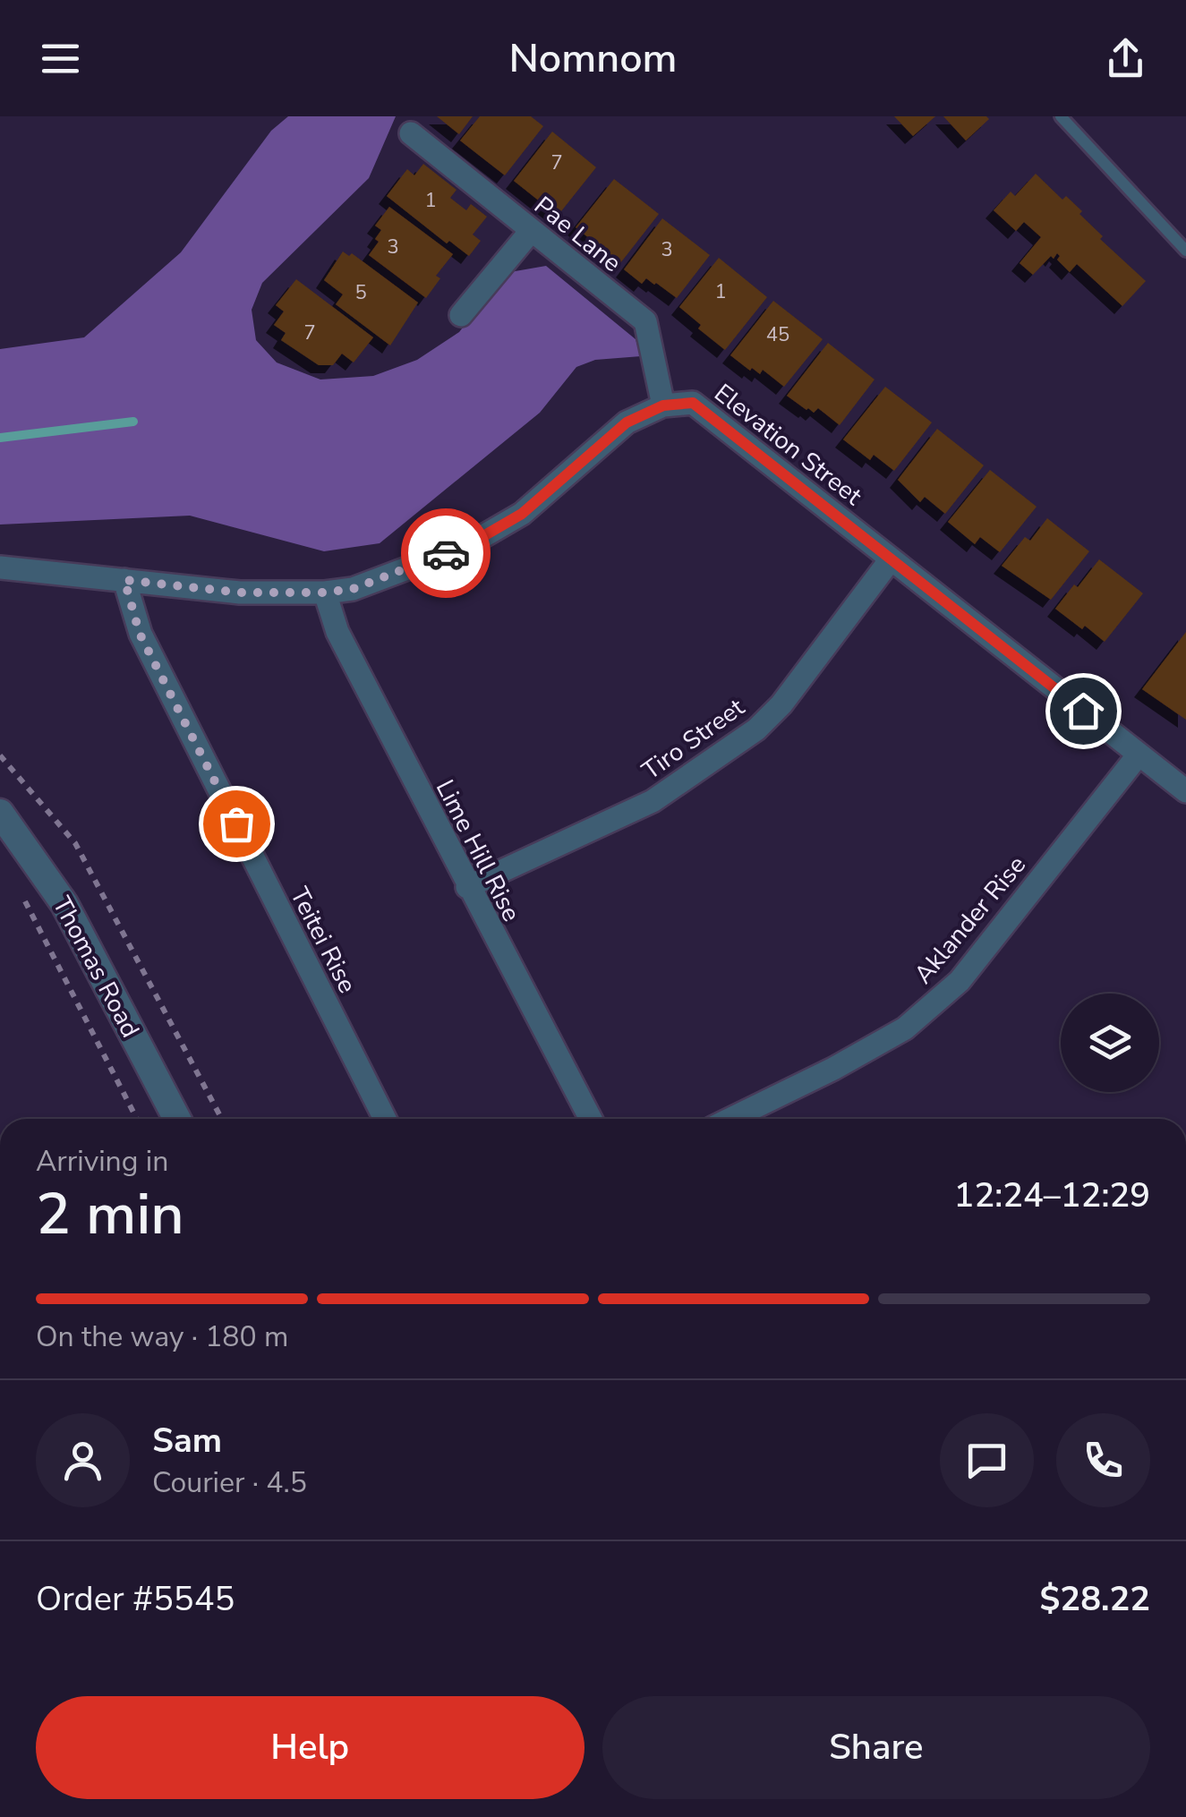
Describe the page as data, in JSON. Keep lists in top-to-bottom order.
{
  "streets": {
    "street": [
      "Pae Lane",
      "Elevation Street",
      "Tiro Street",
      "Lime Hill Rise",
      "Aklander Rise",
      "Teitei Rise",
      "Thomas Road"
    ]
  },
  "crossings": [
    ["Pae Lane", "Elevation Street"],
    ["Elevation Street", "Tiro Street"],
    ["Elevation Street", "Aklander Rise"],
    ["Tiro Street", "Lime Hill Rise"]
  ],
  "house_numbers": [
    "7",
    "1",
    "3",
    "3",
    "1",
    "5",
    "7",
    "45"
  ],
  "page": {
    "header": "Nomnom",
    "heading": ["2 min", "Arriving in", "12:24–12:29"],
    "panel": [
      "Sam",
      "Courier · 4.5",
      "Order #5545",
      "$28.22"
    ],
    "bar": "On the way · 180 m",
    "buttons": ["Help", "Share"]
  }
}
